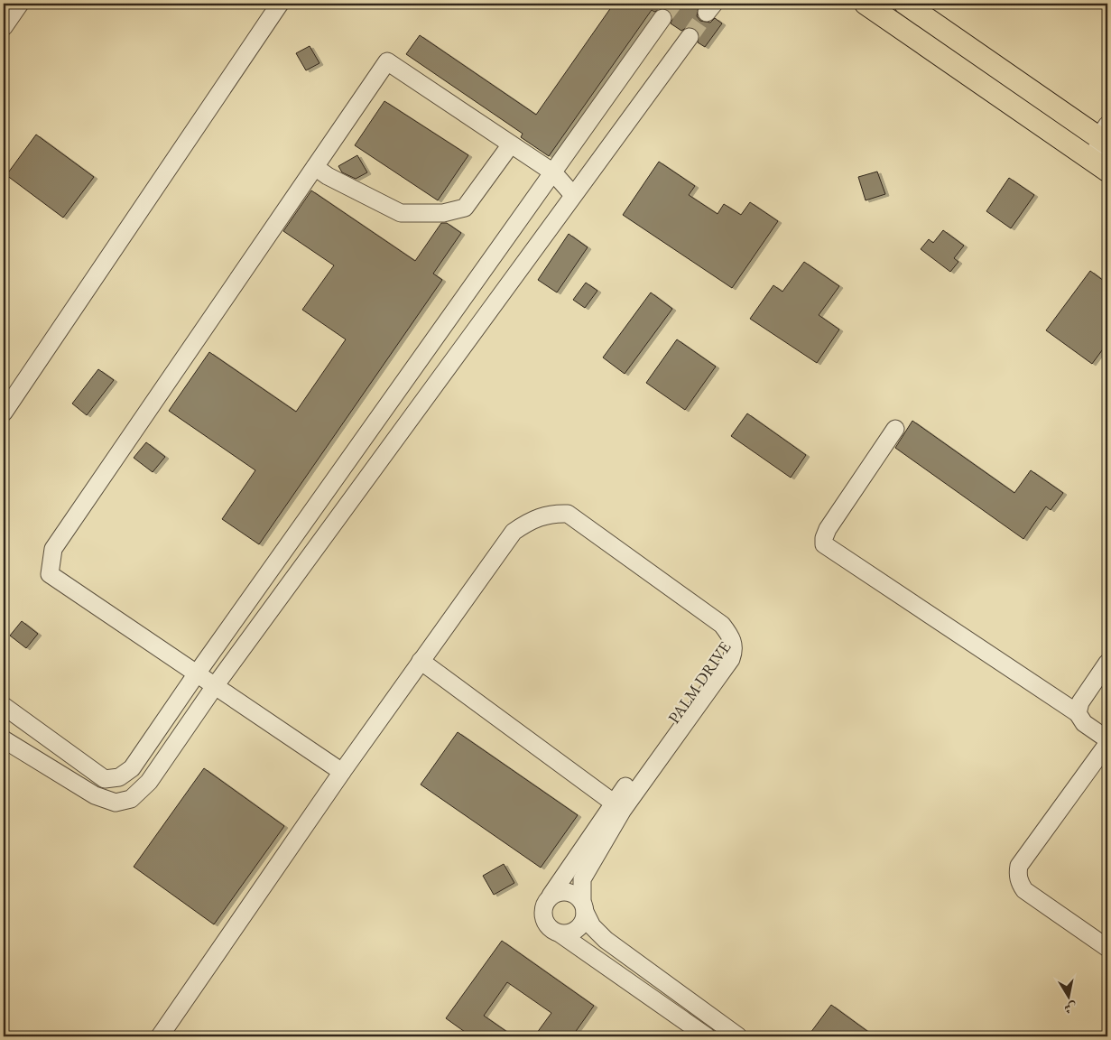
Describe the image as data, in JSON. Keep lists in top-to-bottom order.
{
  "streets": {
    "street": ["PALM DRIVE"]
  },
  "north": "bottom"
}
